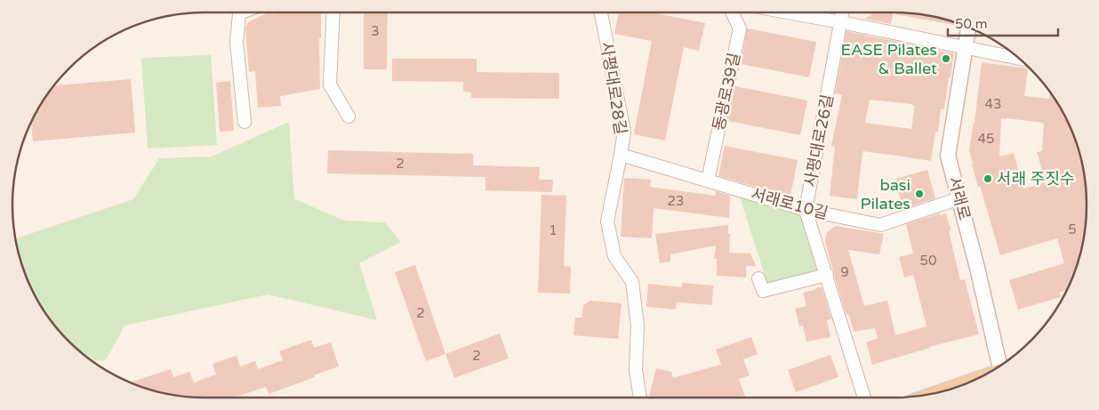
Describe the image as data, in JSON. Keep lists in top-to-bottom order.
{
  "streets": {
    "street": [
      "사평대로28길",
      "동광로39길",
      "사평대로26길",
      "서래로",
      "서래로10길"
    ]
  },
  "crossings": [
    ["사평대로28길", "서래로10길"],
    ["동광로39길", "서래로10길"],
    ["사평대로26길", "서래로10길"],
    ["서래로", "서래로10길"]
  ],
  "places": ["EASE Pilates & Ballet", "서래 주짓수", "basi Pilates"],
  "house_numbers": [
    "3",
    "43",
    "45",
    "2",
    "23",
    "5",
    "1",
    "50",
    "9",
    "2",
    "2"
  ],
  "scale_bar": "50 m"
}
